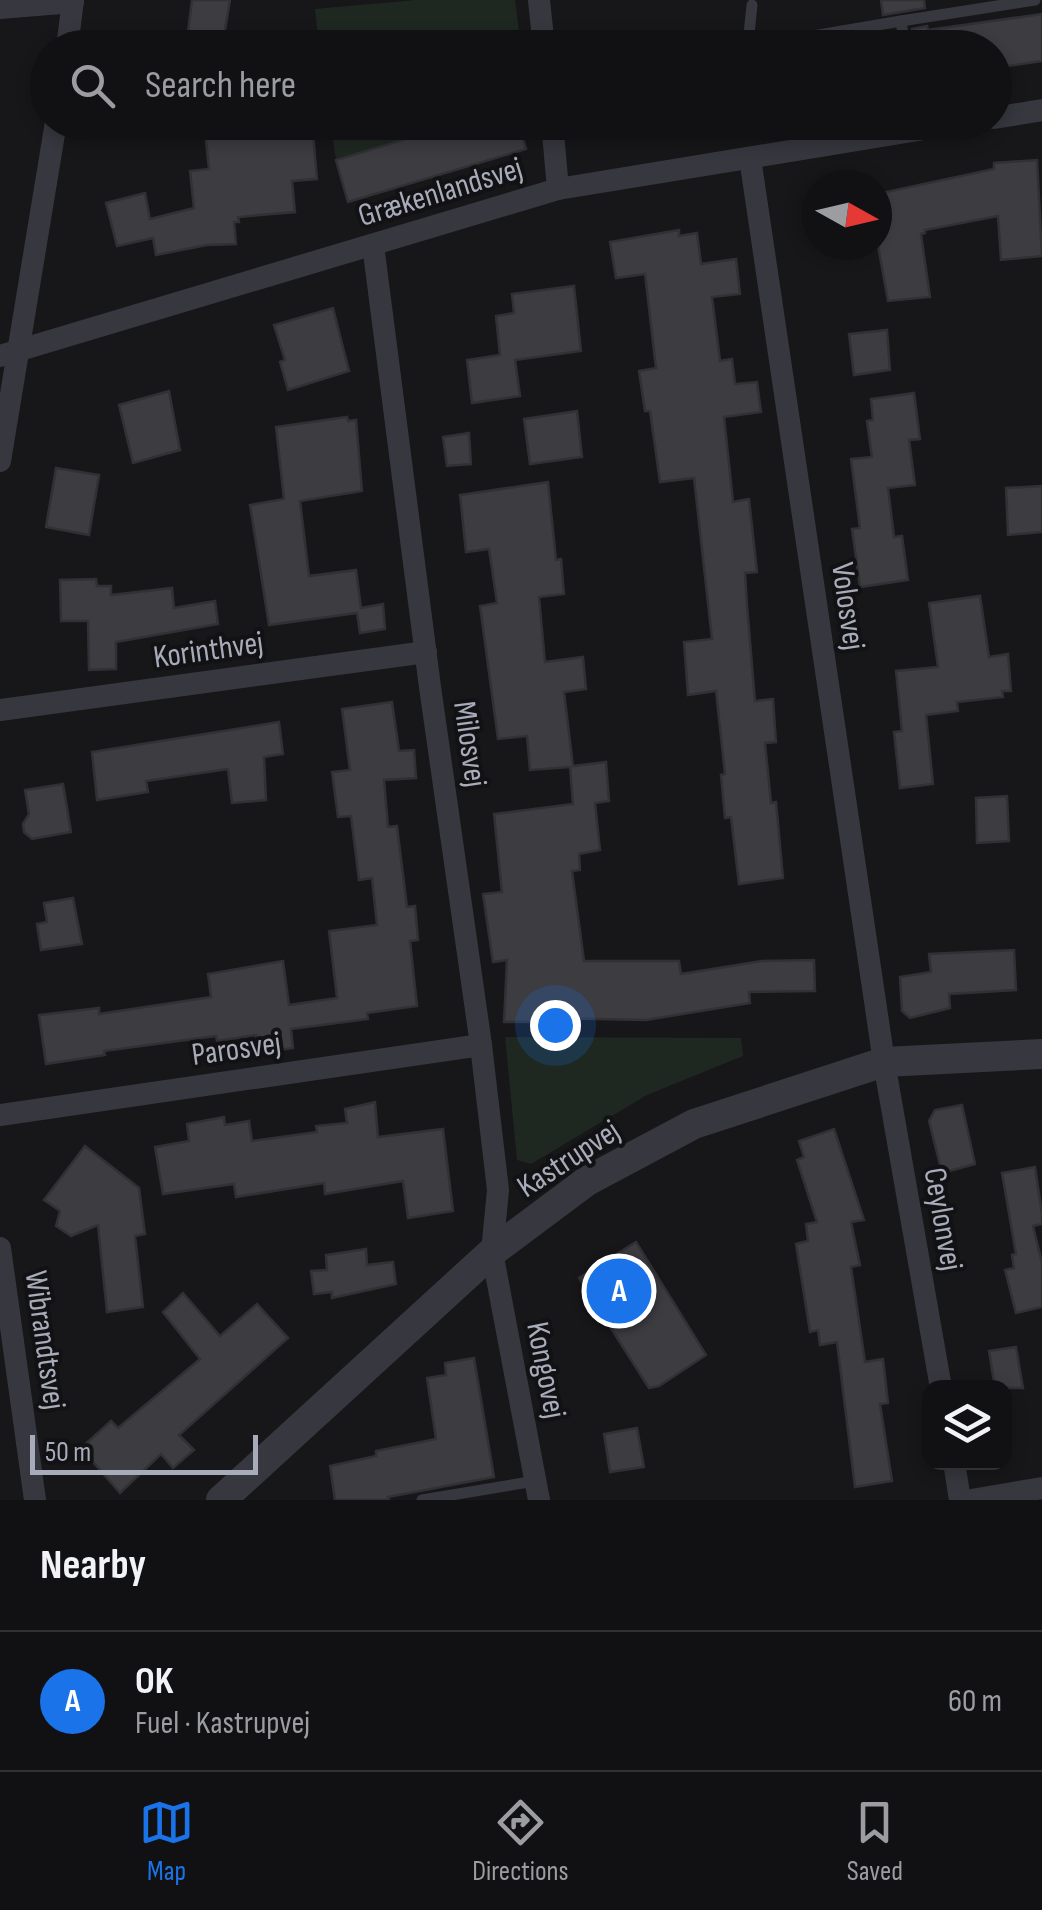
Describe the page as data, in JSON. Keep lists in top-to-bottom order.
{
  "streets": {
    "street": [
      "Grækenlandsvej",
      "Volosvej",
      "Korinthvej",
      "Milosvej",
      "Parosvej",
      "Kastrupvej",
      "Ceylonvej",
      "Wibrandtsvej",
      "Kongovej"
    ]
  },
  "crossings": [
    ["Grækenlandsvej", "Volosvej"],
    ["Grækenlandsvej", "Milosvej"],
    ["Volosvej", "Kastrupvej"],
    ["Volosvej", "Ceylonvej"],
    ["Korinthvej", "Milosvej"],
    ["Milosvej", "Parosvej"],
    ["Milosvej", "Kastrupvej"],
    ["Milosvej", "Kongovej"],
    ["Kastrupvej", "Ceylonvej"],
    ["Kastrupvej", "Kongovej"]
  ],
  "scale_bar": "50 m",
  "north": "right",
  "page": {
    "search": "Search here",
    "pins": "A",
    "scale": "50 m",
    "heading": "Nearby",
    "list": [
      {
        "mark": "A",
        "name": "OK",
        "note": "Fuel · Kastrupvej",
        "value": "60 m"
      }
    ],
    "nav": ["Map", "Directions", "Saved"]
  }
}
